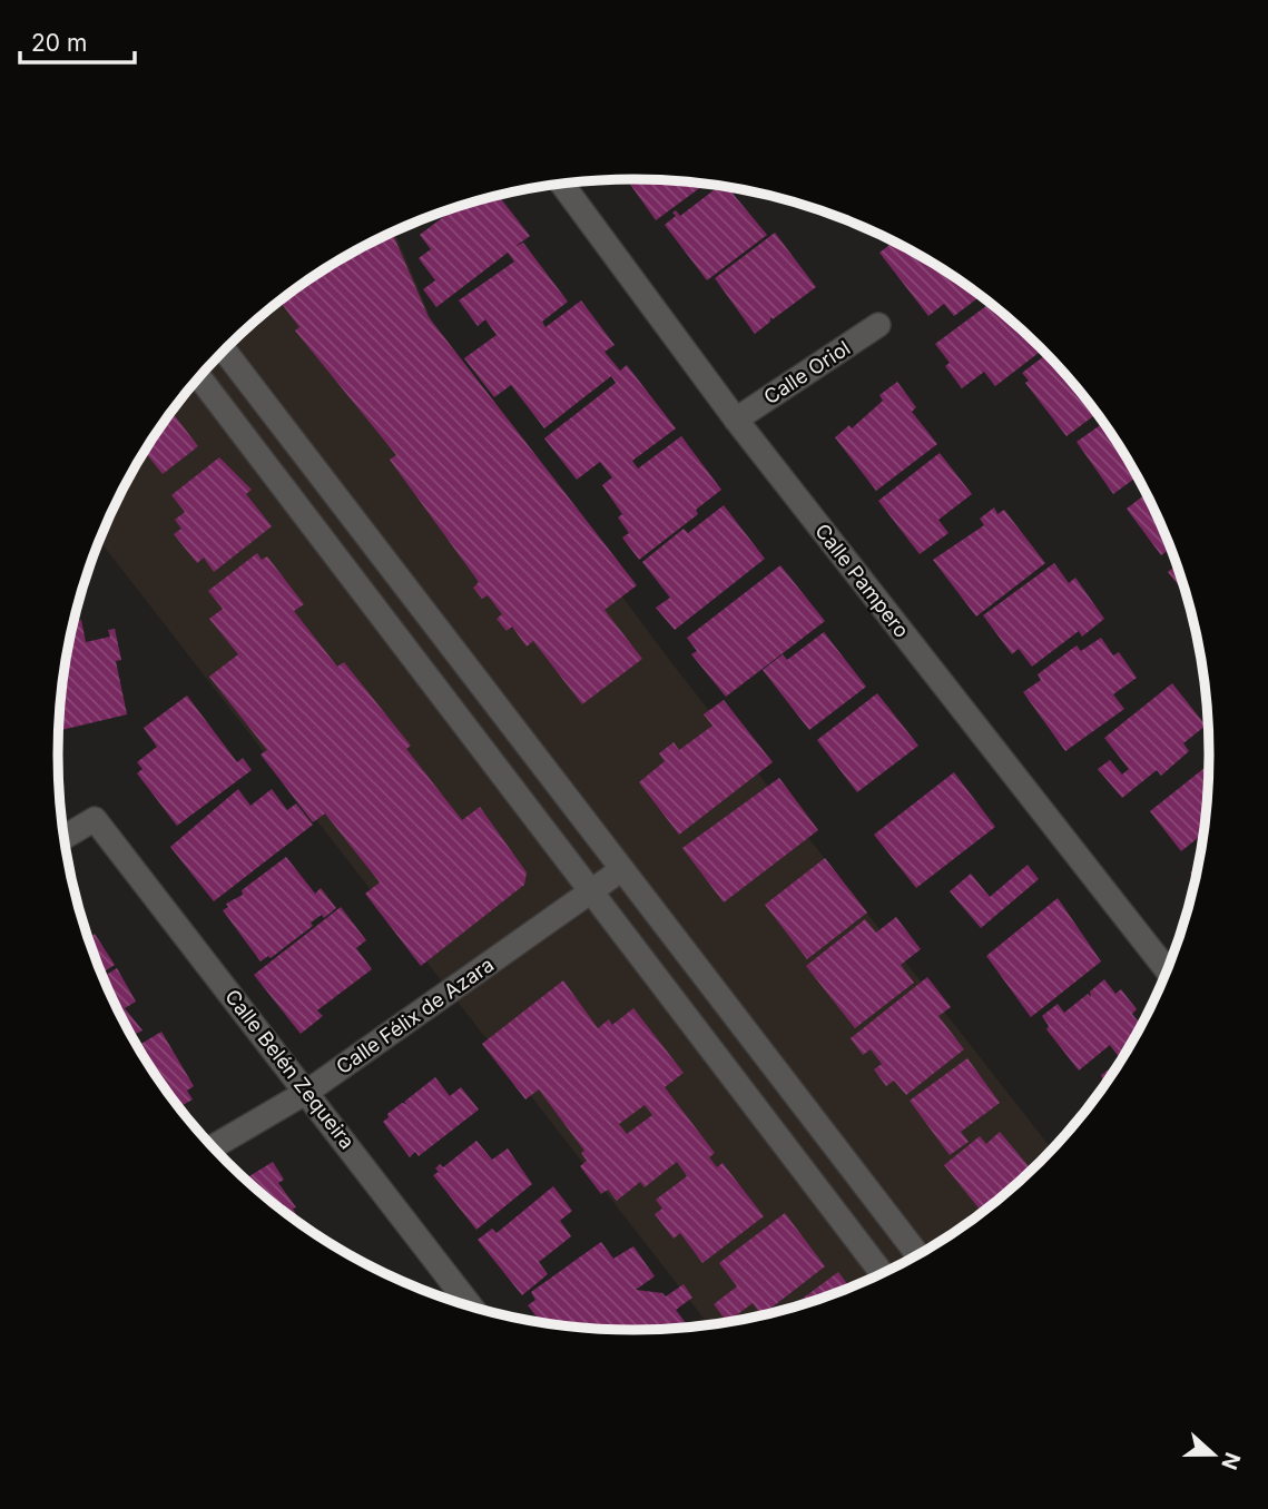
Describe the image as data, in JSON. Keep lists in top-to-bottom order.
{
  "streets": {
    "street": [
      "Calle Oriol",
      "Calle Pampero",
      "Calle Félix de Azara",
      "Calle Belén Zequeira"
    ]
  },
  "crossings": [
    ["Calle Oriol", "Calle Pampero"],
    ["Calle Félix de Azara", "Calle Belén Zequeira"]
  ],
  "scale_bar": "20 m",
  "north": "right"
}
